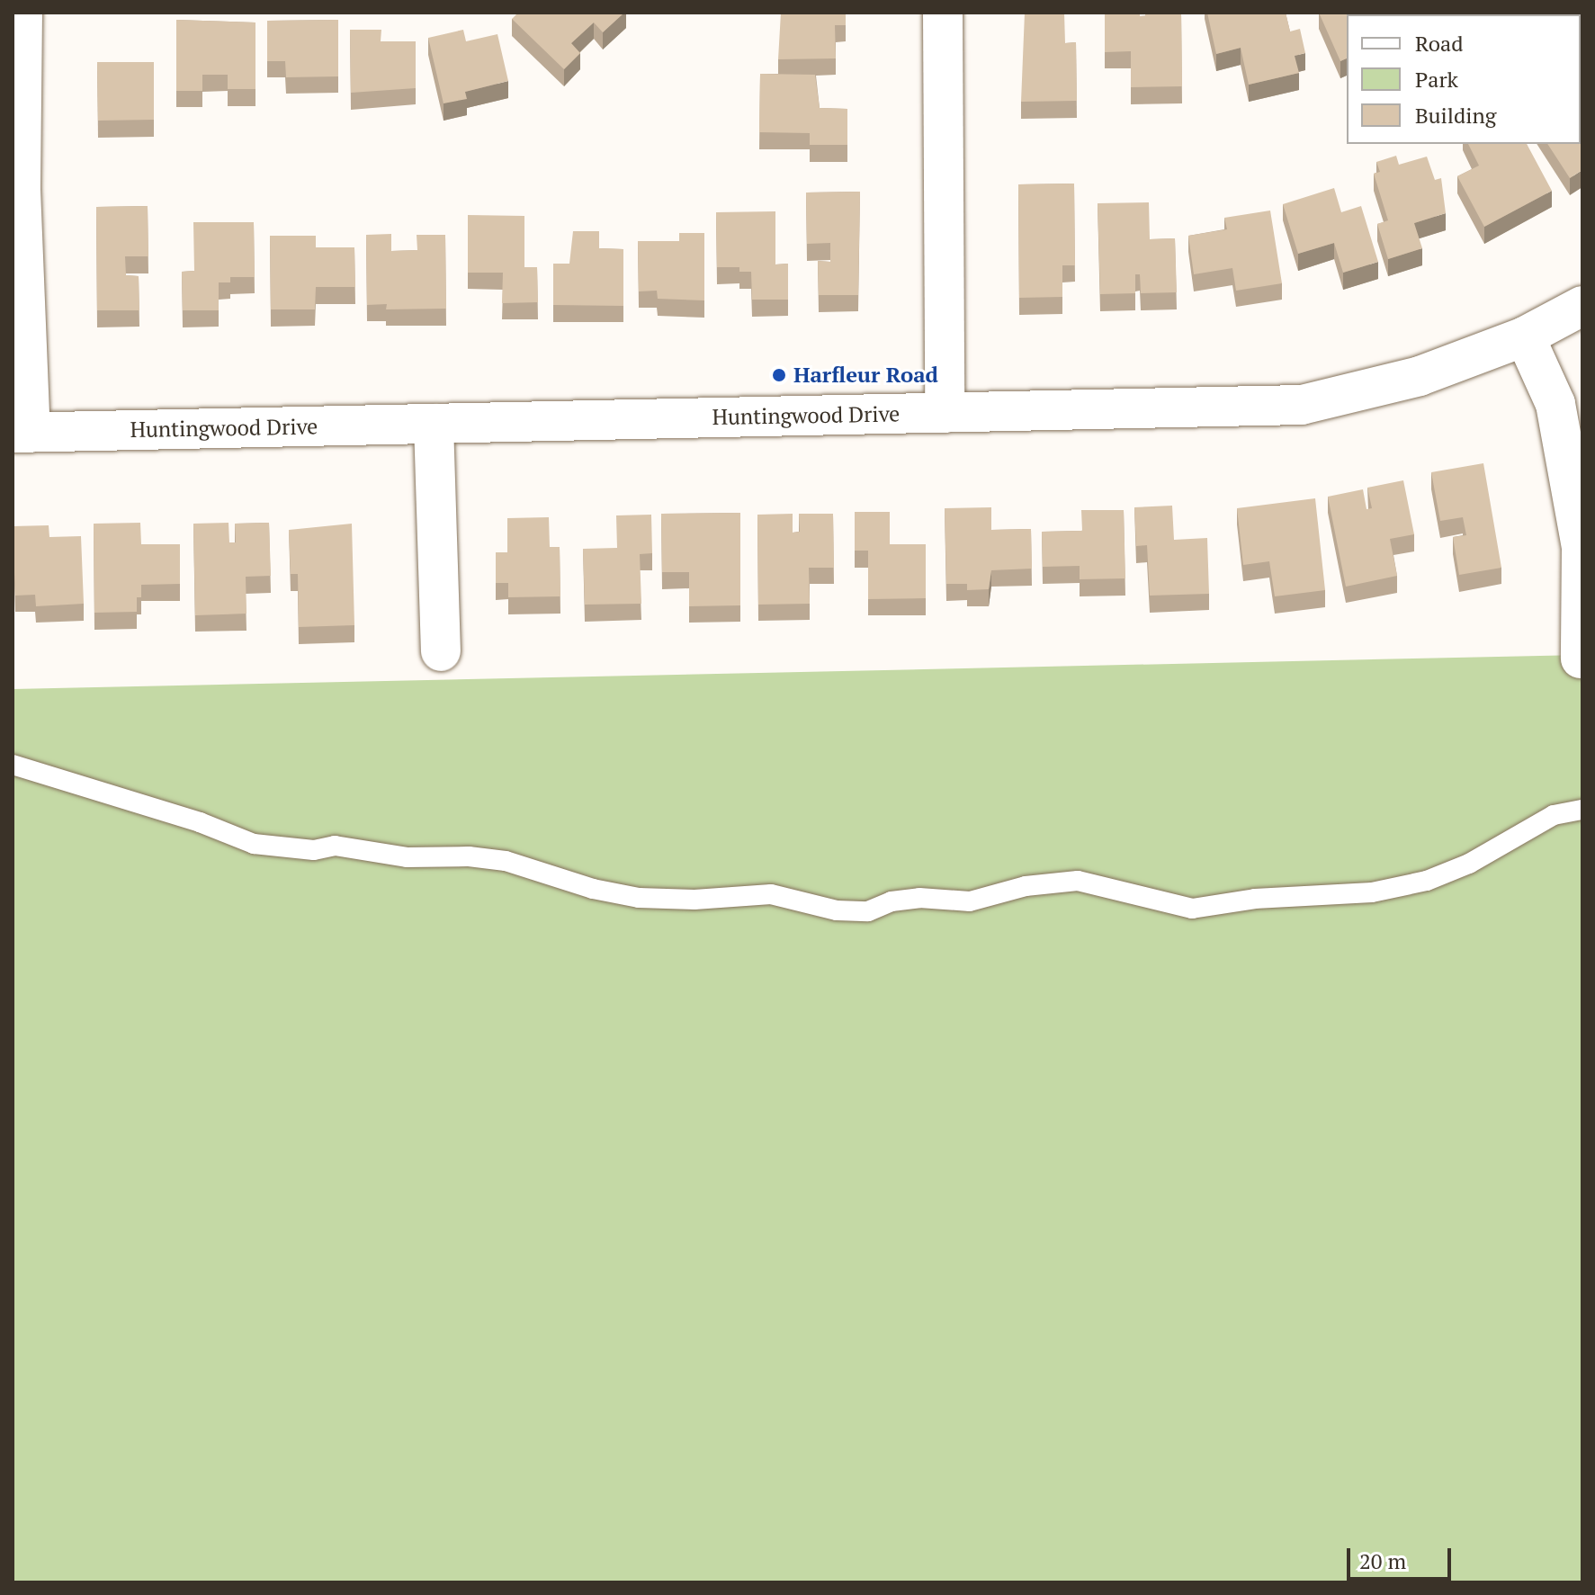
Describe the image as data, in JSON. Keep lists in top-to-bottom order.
{
  "streets": {
    "street": ["Huntingwood Drive"]
  },
  "places": ["Harfleur Road"],
  "legend": ["Road", "Park", "Building"],
  "scale_bar": "20 m"
}
